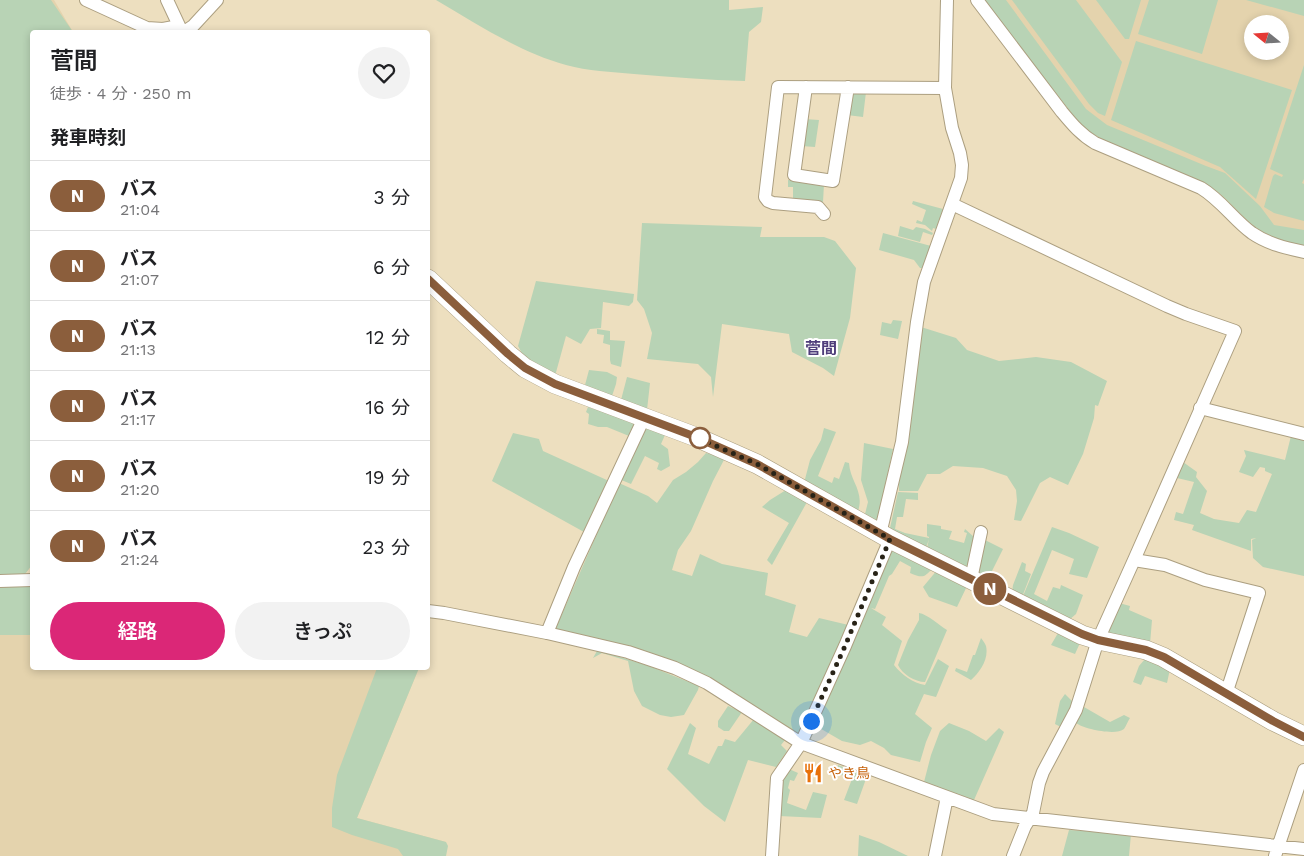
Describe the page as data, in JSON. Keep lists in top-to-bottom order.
{
  "districts": ["菅間"],
  "places": {
    "restaurant": ["やき鳥"]
  },
  "lines": ["bus line N"],
  "north": "left",
  "page": {
    "on_map": "N",
    "heading": [
      ["菅間", "徒歩 · 4 分 · 250 m"],
      "発車時刻"
    ],
    "list": [
      {
        "mark": "N",
        "name": "バス",
        "note": "21:04",
        "value": "3 分"
      },
      {
        "mark": "N",
        "name": "バス",
        "note": "21:07",
        "value": "6 分"
      },
      {
        "mark": "N",
        "name": "バス",
        "note": "21:13",
        "value": "12 分"
      },
      {
        "mark": "N",
        "name": "バス",
        "note": "21:17",
        "value": "16 分"
      },
      {
        "mark": "N",
        "name": "バス",
        "note": "21:20",
        "value": "19 分"
      },
      {
        "mark": "N",
        "name": "バス",
        "note": "21:24",
        "value": "23 分"
      }
    ],
    "buttons": ["経路", "きっぷ"]
  }
}
